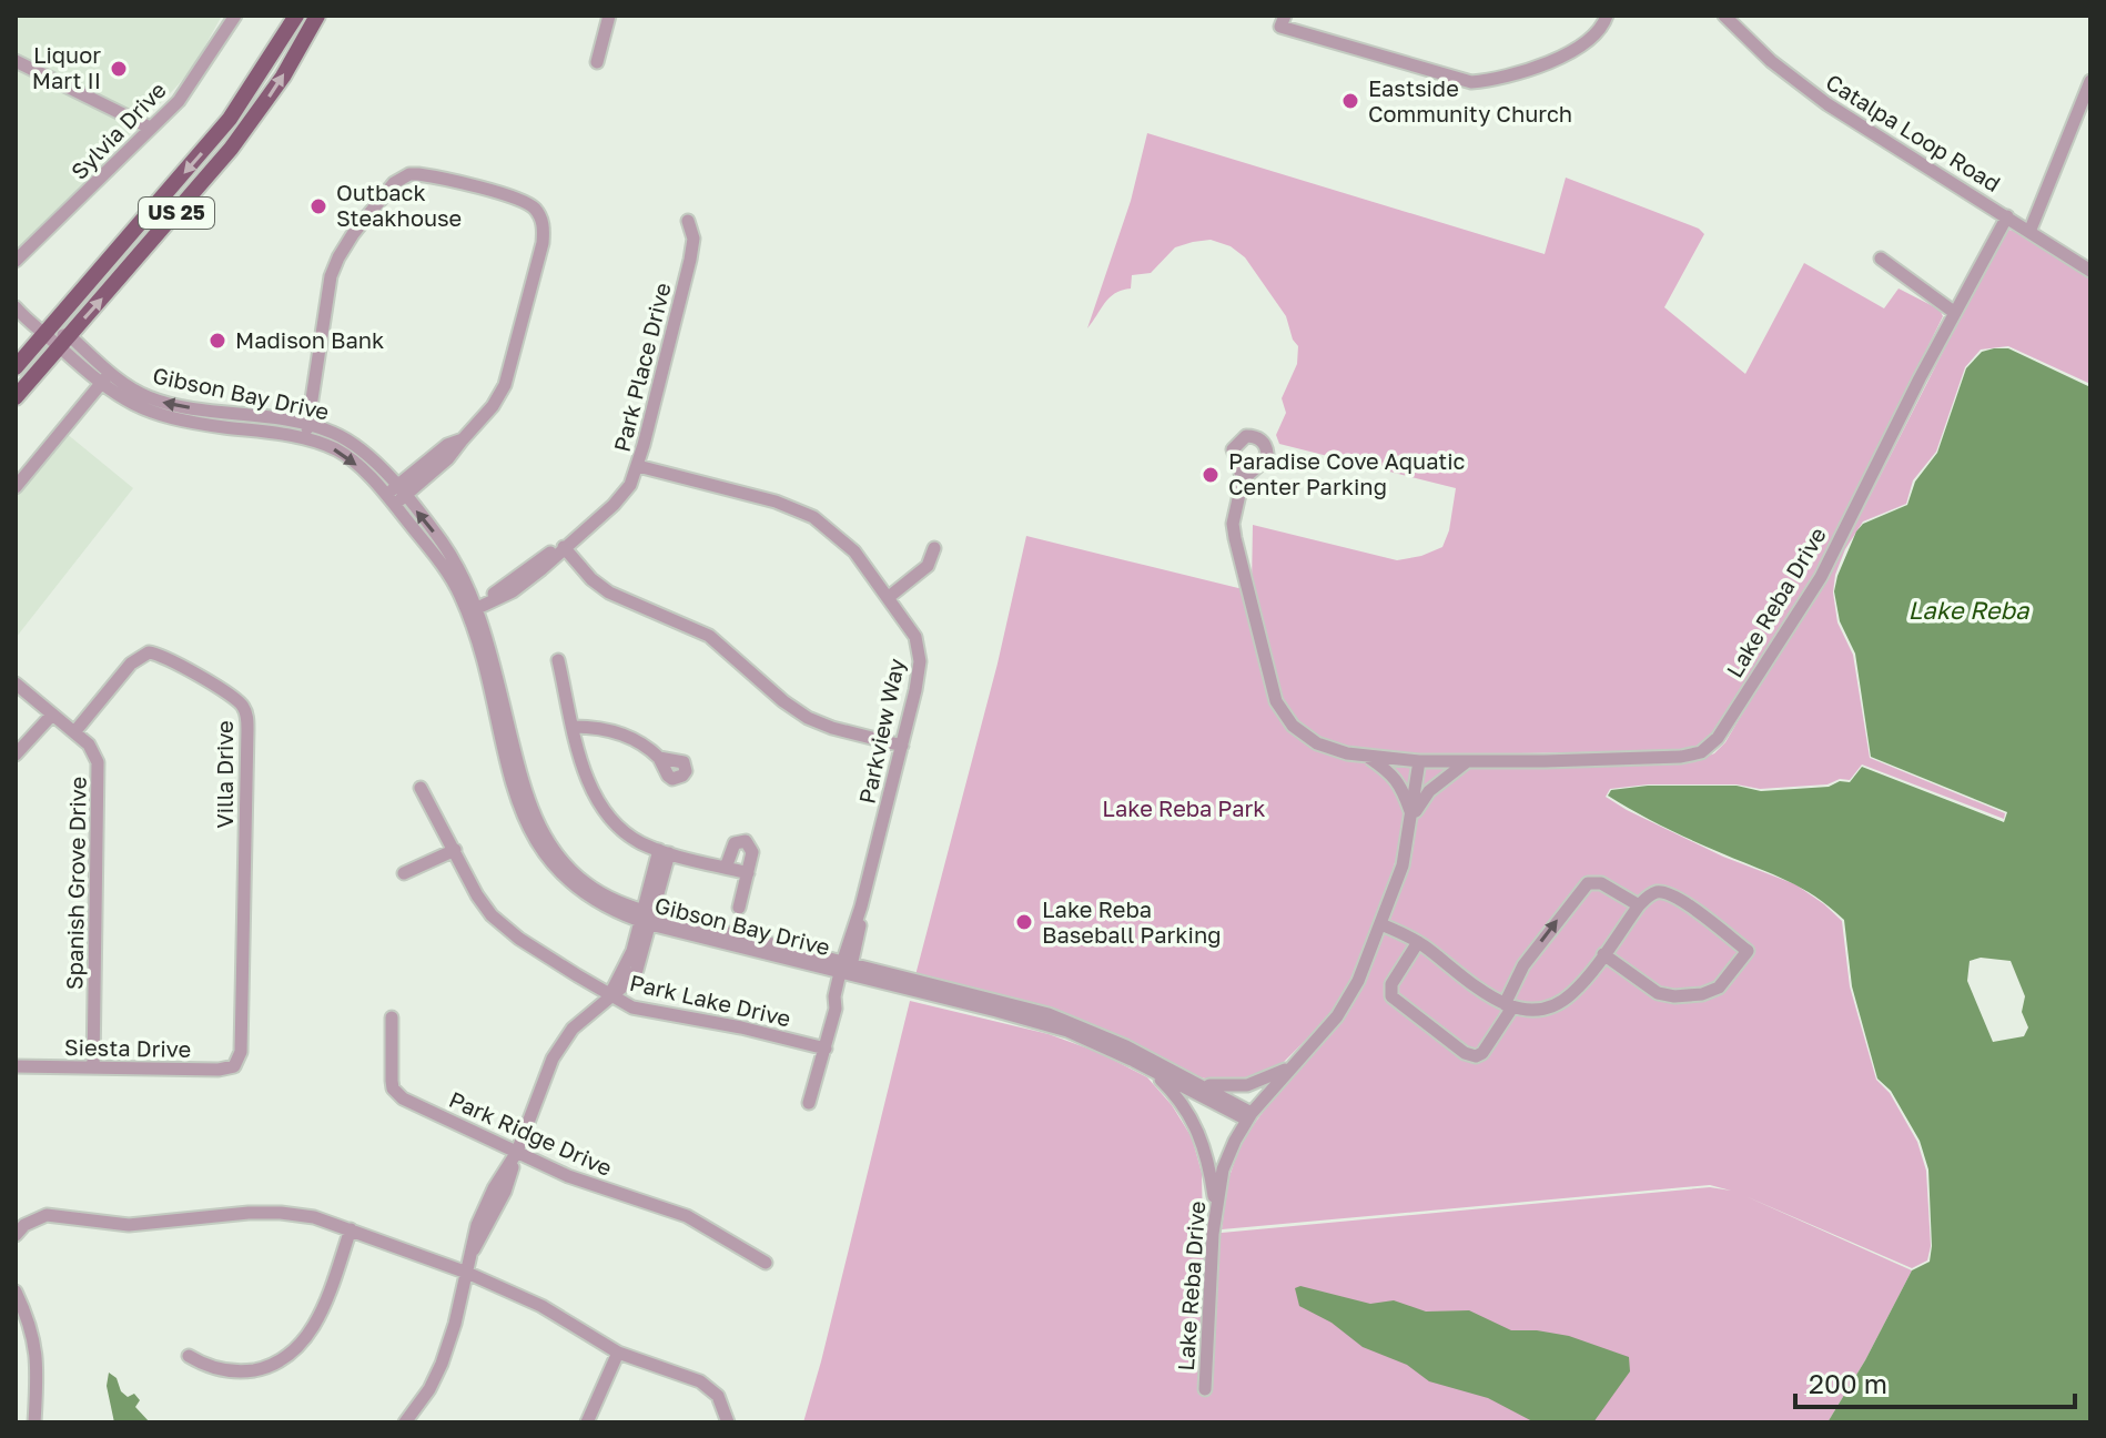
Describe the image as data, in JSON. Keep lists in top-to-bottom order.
{
  "streets": {
    "main road": ["US 25"],
    "street": [
      "Sylvia Drive",
      "Catalpa Loop Road",
      "Park Place Drive",
      "Gibson Bay Drive",
      "Lake Reba Drive",
      "Parkview Way",
      "Villa Drive",
      "Spanish Grove Drive",
      "Park Lake Drive",
      "Siesta Drive",
      "Park Ridge Drive"
    ]
  },
  "crossings": [
    ["Catalpa Loop Road", "Lake Reba Drive"],
    ["US 25", "Gibson Bay Drive"],
    ["Park Place Drive", "Gibson Bay Drive"],
    ["Park Place Drive", "Parkview Way"],
    ["Gibson Bay Drive", "Lake Reba Drive"],
    ["Gibson Bay Drive", "Parkview Way"],
    ["Parkview Way", "Park Lake Drive"],
    ["Villa Drive", "Spanish Grove Drive"],
    ["Villa Drive", "Siesta Drive"],
    ["Spanish Grove Drive", "Siesta Drive"]
  ],
  "water": ["Lake Reba"],
  "parks": ["Lake Reba Park"],
  "places": [
    "Liquor Mart II",
    "Eastside Community Church",
    "Outback Steakhouse",
    "Madison Bank",
    "Paradise Cove Aquatic Center Parking",
    "Lake Reba Baseball Parking"
  ],
  "scale_bar": "200 m"
}
